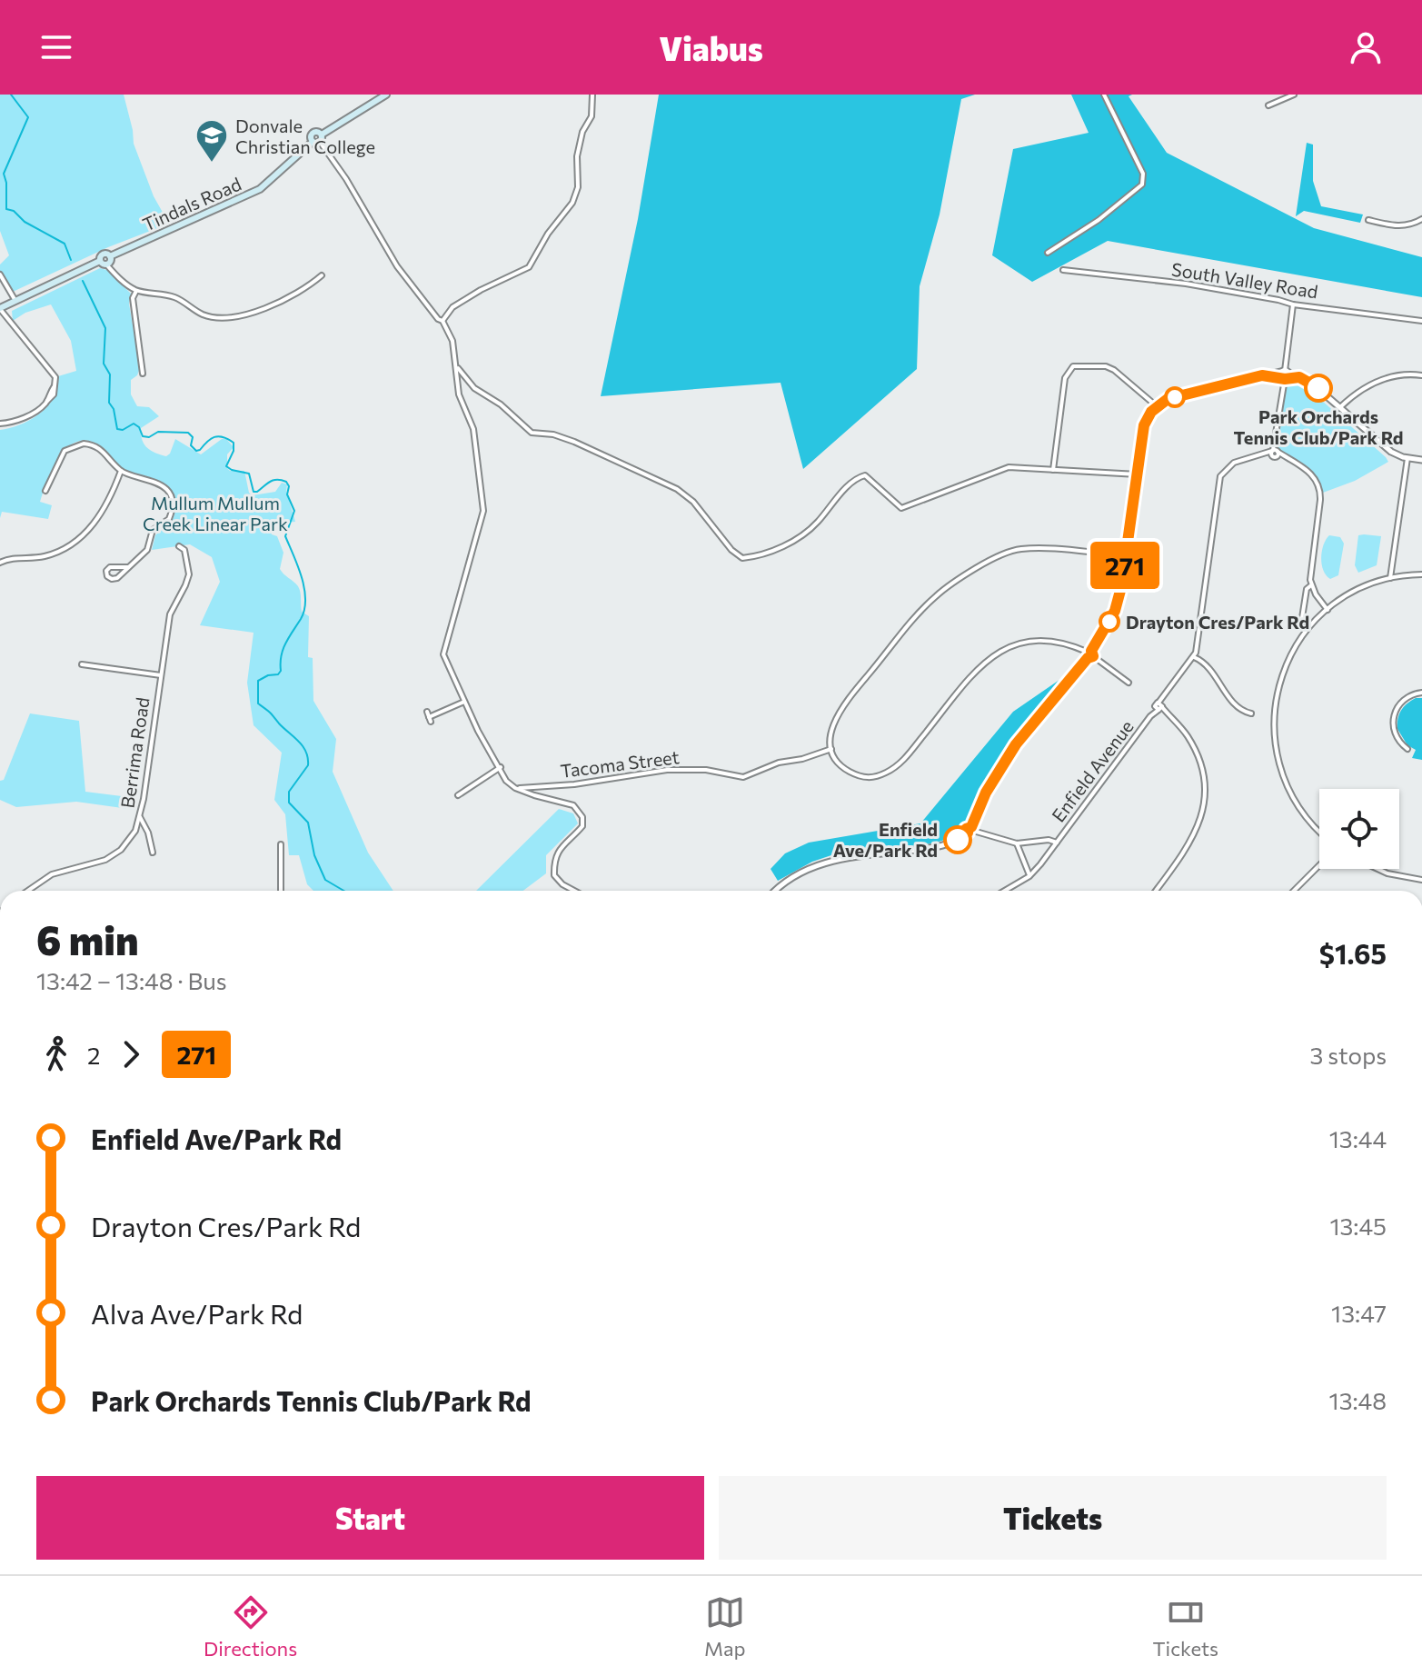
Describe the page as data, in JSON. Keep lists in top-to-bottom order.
{
  "streets": {
    "main road": ["Tindals Road"],
    "street": [
      "South Valley Road",
      "Berrima Road",
      "Tacoma Street",
      "Enfield Avenue"
    ]
  },
  "parks": ["Mullum Mullum Creek Linear Park"],
  "places": {
    "school or university": ["Donvale Christian College"],
    "other": ["Park Orchards Tennis Club/Park Rd", "Drayton Cres/Park Rd", "Enfield Ave/Park Rd"]
  },
  "lines": ["bus line 271"],
  "page": {
    "header": "Viabus",
    "on_map": "271",
    "heading": ["6 min", "13:42 – 13:48 · Bus", "$1.65"],
    "legs": ["2", "271", "3 stops"],
    "list": [
      {
        "name": "Enfield Ave/Park Rd",
        "value": "13:44"
      },
      {
        "name": "Drayton Cres/Park Rd",
        "value": "13:45"
      },
      {
        "name": "Alva Ave/Park Rd",
        "value": "13:47"
      },
      {
        "name": "Park Orchards Tennis Club/Park Rd",
        "value": "13:48"
      }
    ],
    "buttons": ["Start", "Tickets"],
    "tabs": ["Directions", "Map", "Tickets"]
  }
}
